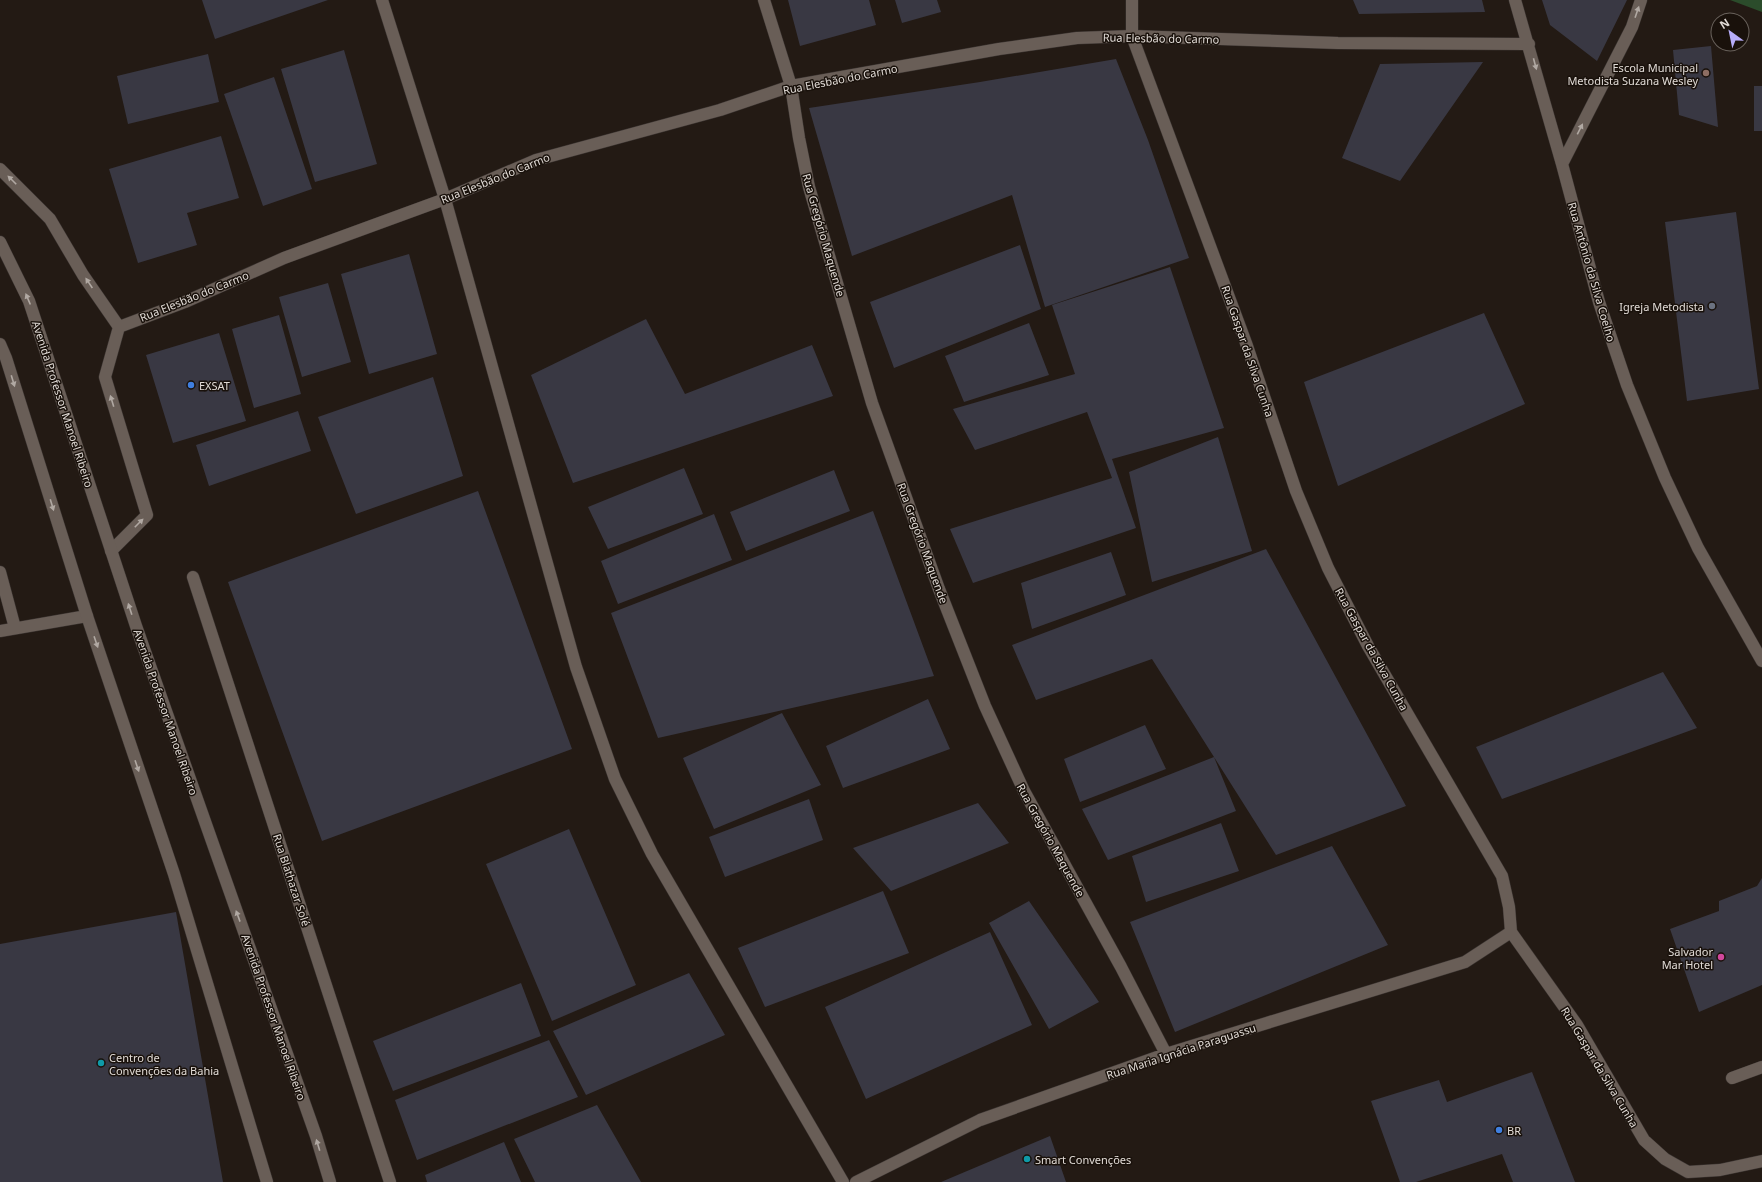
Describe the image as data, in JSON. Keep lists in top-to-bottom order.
{
  "streets": {
    "street": [
      "Rua Elesbão do Carmo",
      "Rua Gregório Maquende",
      "Rua Antônio da Silva Coelho",
      "Rua Gaspar da Silva Cunha",
      "Avenida Professor Manoel Ribeiro",
      "Rua Blathazar Solé",
      "Rua Maria Ignácia Paraguassu"
    ]
  },
  "crossings": [
    ["Rua Elesbão do Carmo", "Rua Gregório Maquende"],
    ["Rua Elesbão do Carmo", "Rua Antônio da Silva Coelho"],
    ["Rua Elesbão do Carmo", "Rua Gaspar da Silva Cunha"],
    ["Rua Gregório Maquende", "Rua Maria Ignácia Paraguassu"],
    ["Rua Gaspar da Silva Cunha", "Rua Maria Ignácia Paraguassu"]
  ],
  "places": [
    "Escola Municipal Metodista Suzana Wesley",
    "Igreja Metodista",
    "EXSAT",
    "Salvador Mar Hotel",
    "Centro de Convenções da Bahia",
    "BR",
    "Smart Convenções"
  ],
  "north": "top left"
}
